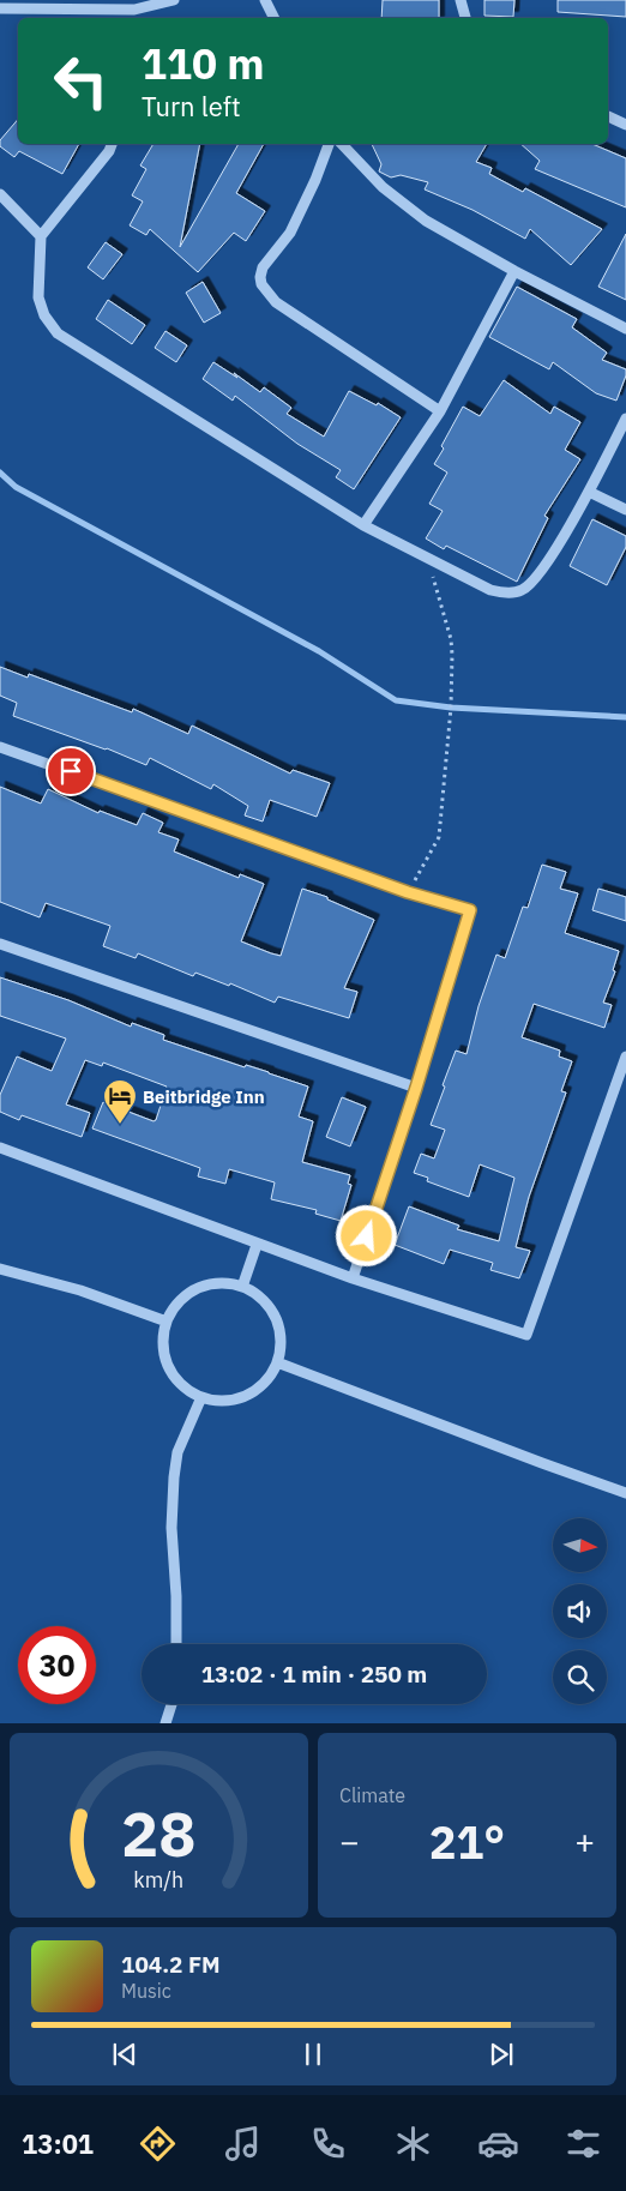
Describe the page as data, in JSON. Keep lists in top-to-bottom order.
{
  "places": {
    "hotel": ["Beitbridge Inn"]
  },
  "north": "right",
  "page": {
    "turn": ["110 m", "Turn left"],
    "limit": "30",
    "trip": "13:02 · 1 min · 250 m",
    "tile": "Climate",
    "heat": ["−", "21°", "+"],
    "song": ["104.2 FM", "Music"],
    "tabs": "13:01",
    "gauge": ["28", "km/h"]
  }
}
